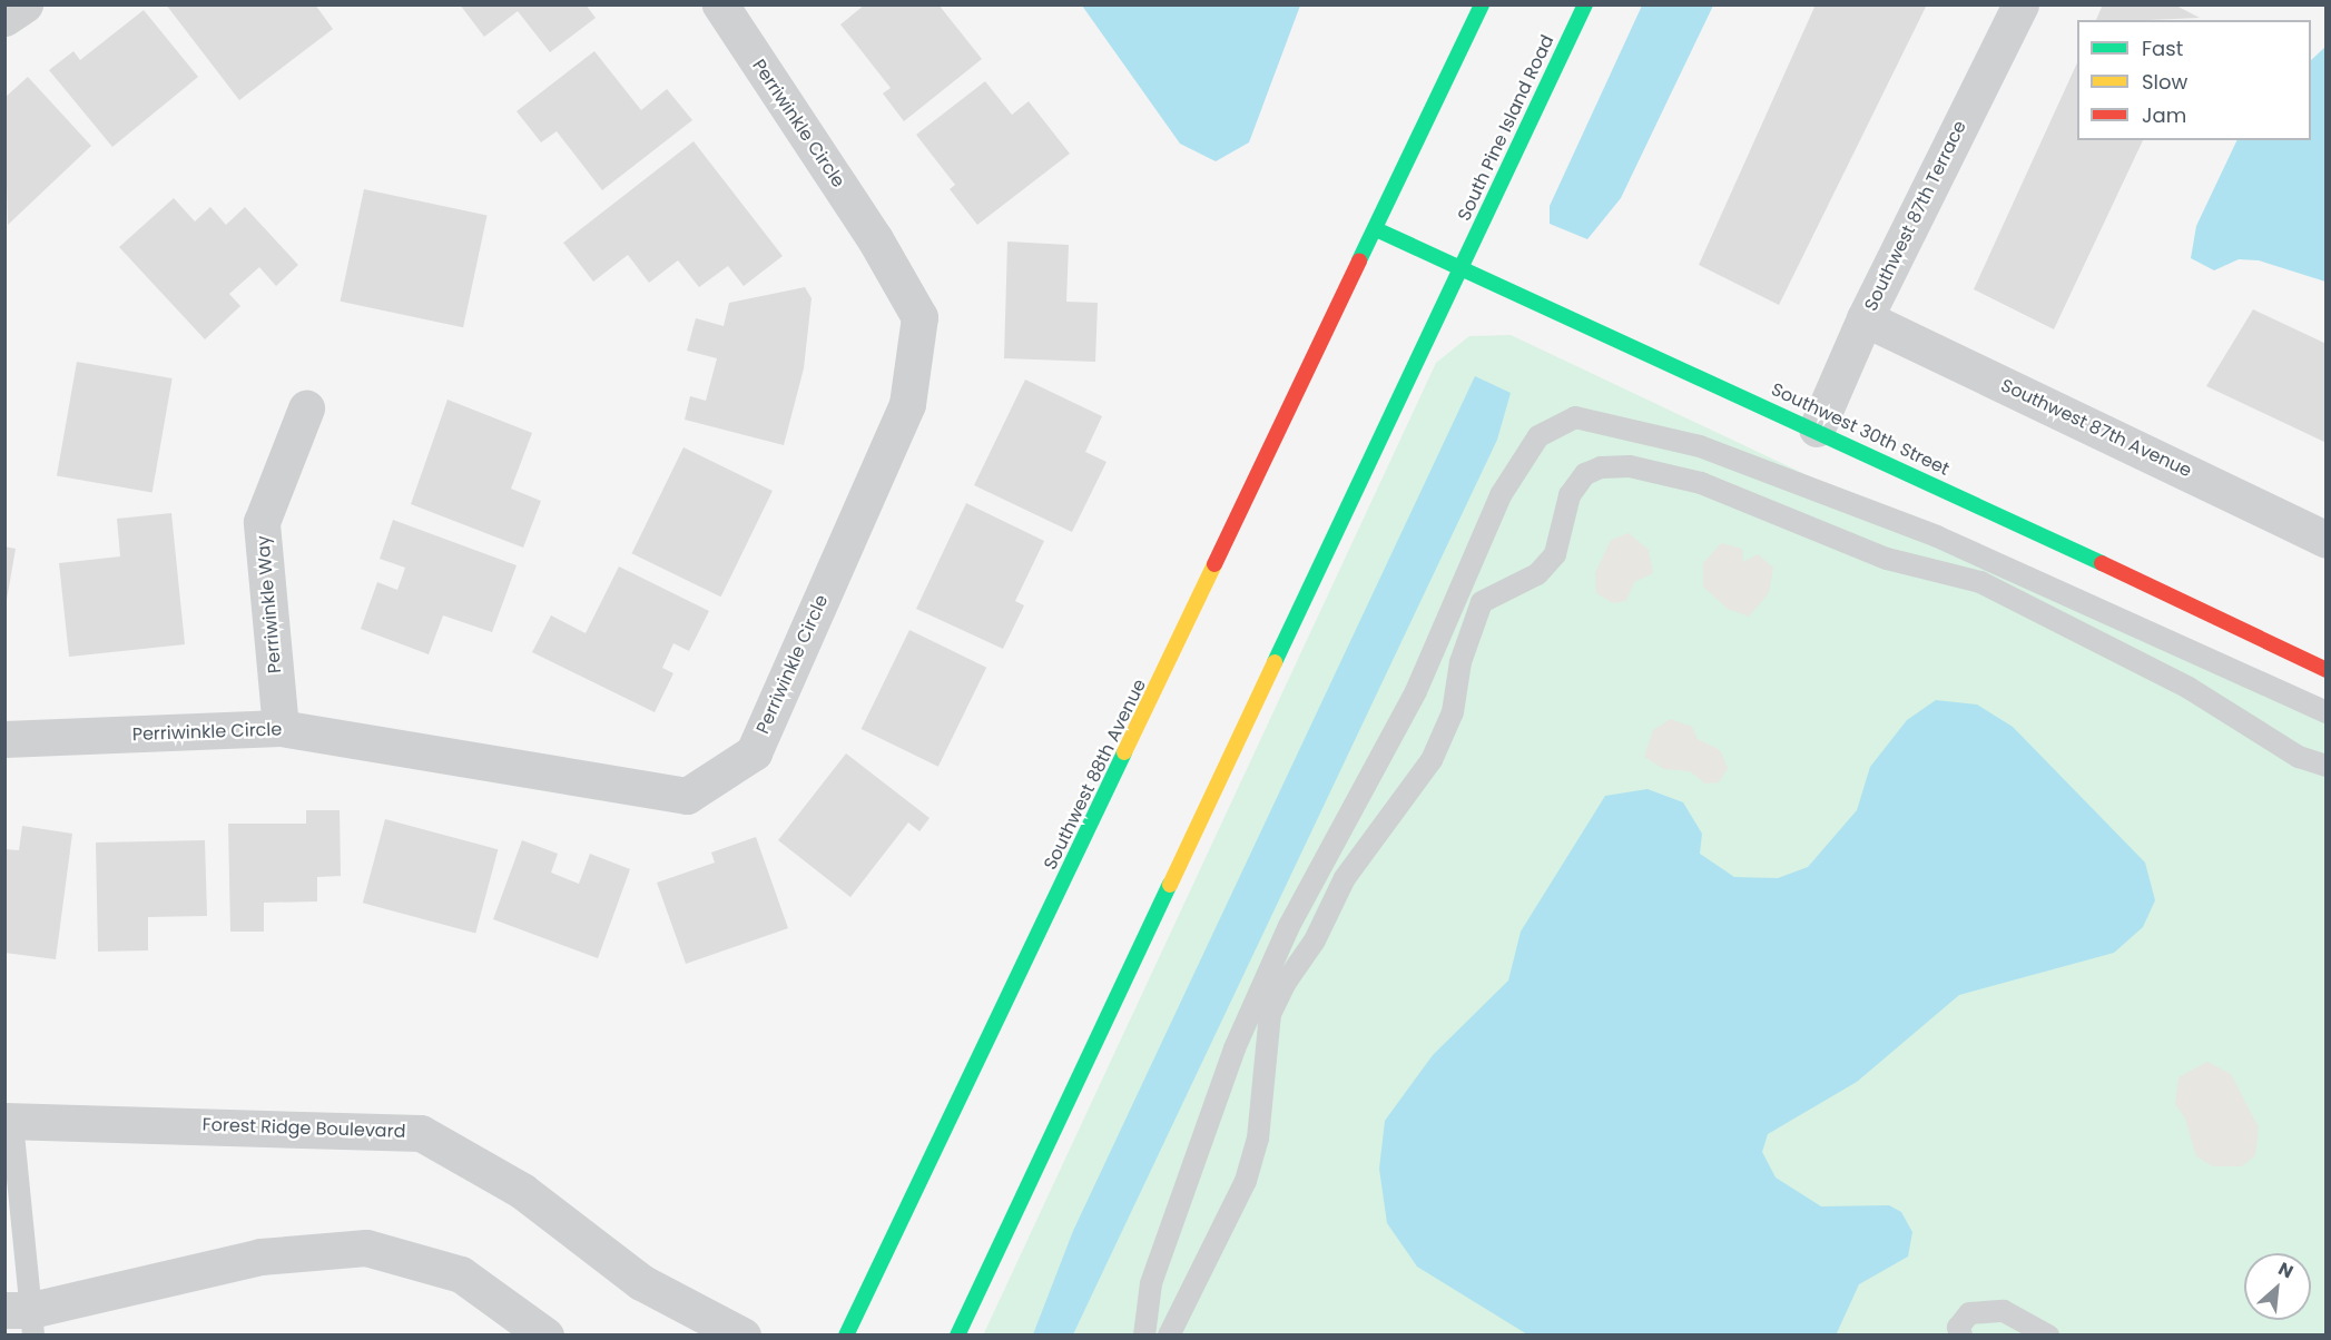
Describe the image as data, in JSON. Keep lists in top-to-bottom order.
{
  "streets": {
    "main road": ["South Pine Island Road", "Southwest 30th Street", "Southwest 88th Avenue"],
    "street": [
      "Perriwinkle Circle",
      "Southwest 87th Terrace",
      "Southwest 87th Avenue",
      "Perriwinkle Way",
      "Forest Ridge Boulevard"
    ]
  },
  "crossings": [
    ["Perriwinkle Circle", "Perriwinkle Way"],
    ["South Pine Island Road", "Southwest 30th Street"],
    ["Southwest 87th Terrace", "Southwest 87th Avenue"],
    ["Southwest 87th Terrace", "Southwest 30th Street"],
    ["Southwest 30th Street", "Southwest 88th Avenue"]
  ],
  "legend": ["Fast", "Slow", "Jam"],
  "north": "top right"
}
